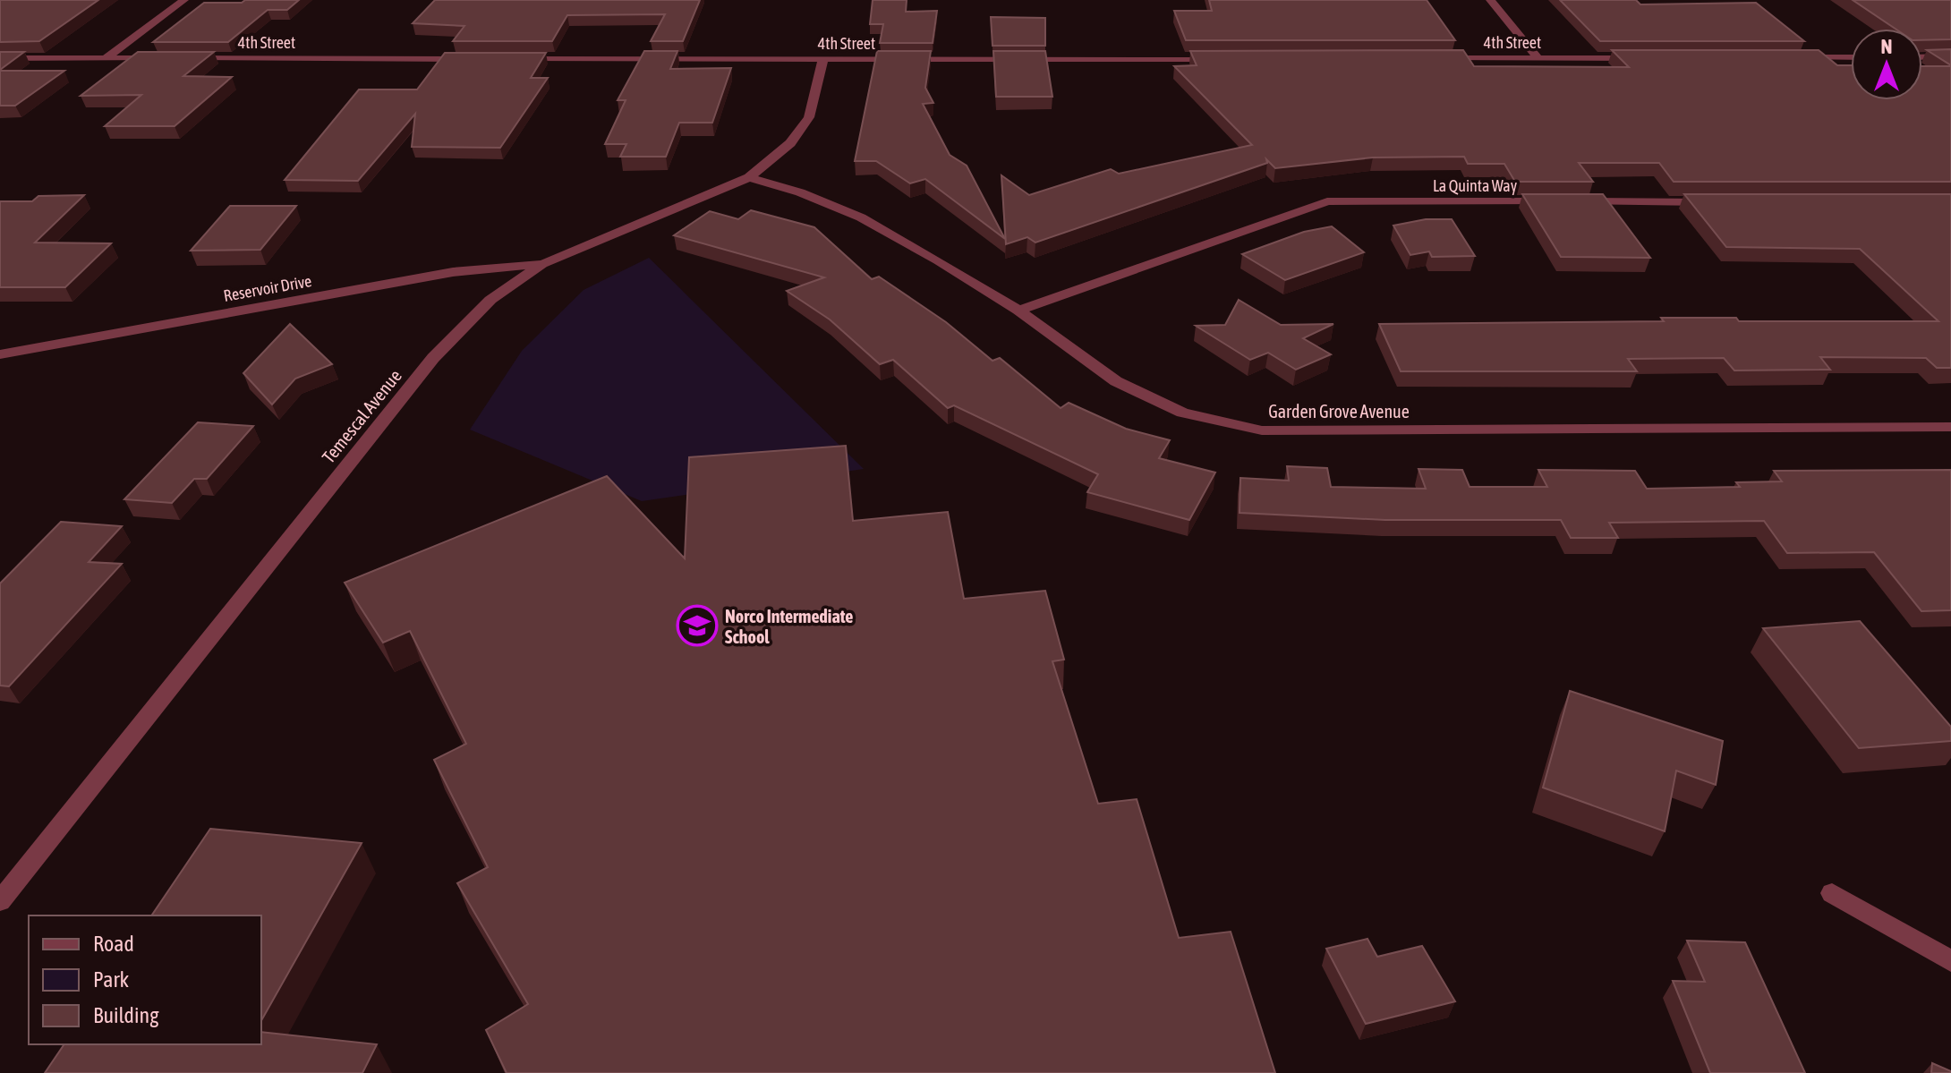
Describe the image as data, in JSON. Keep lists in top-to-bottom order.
{
  "streets": {
    "street": [
      "4th Street",
      "La Quinta Way",
      "Reservoir Drive",
      "Garden Grove Avenue",
      "Temescal Avenue"
    ]
  },
  "crossings": [
    ["4th Street", "Temescal Avenue"],
    ["La Quinta Way", "Garden Grove Avenue"],
    ["Reservoir Drive", "Temescal Avenue"],
    ["Garden Grove Avenue", "Temescal Avenue"]
  ],
  "places": {
    "school or university": ["Norco Intermediate School"]
  },
  "legend": ["Road", "Park", "Building"],
  "north": "top"
}
